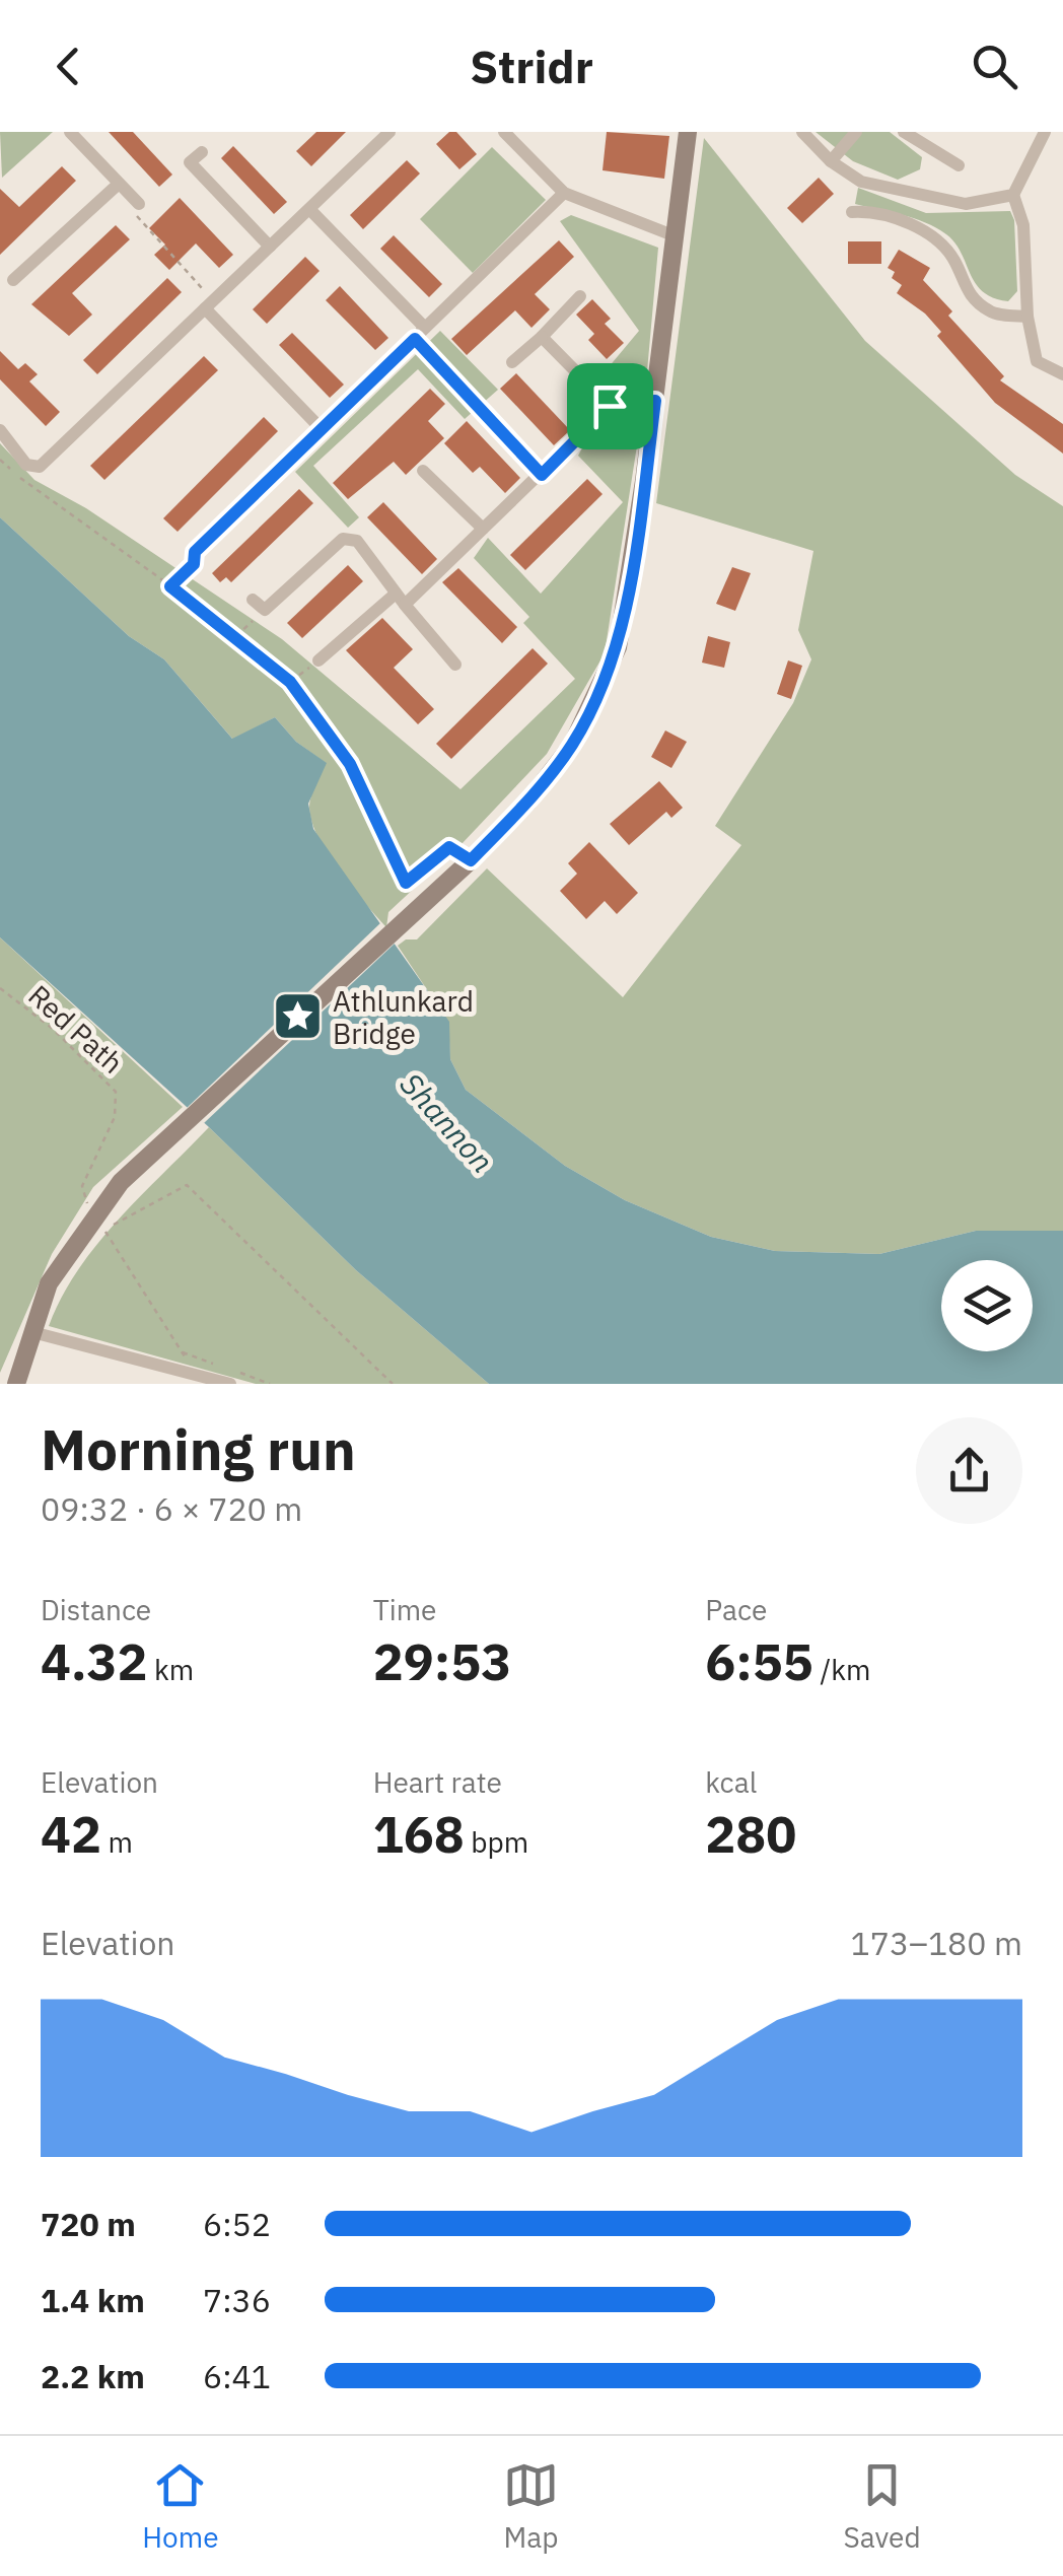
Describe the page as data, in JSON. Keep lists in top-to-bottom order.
{
  "streets": {
    "path": ["Red Path"]
  },
  "water": ["Shannon"],
  "places": {
    "place": ["Athlunkard Bridge"]
  },
  "page": {
    "header": "Stridr",
    "heading": ["Morning run", "09:32 · 6 × 720 m"],
    "stats": [
      ["Distance", "4.32 km"],
      ["Time", "29:53"],
      ["Pace", "6:55 /km"],
      ["Elevation", "42 m"],
      ["Heart rate", "168 bpm"],
      ["kcal", "280"]
    ],
    "chart": ["Elevation", "173–180 m"],
    "list": [
      {
        "name": "720 m",
        "note": "6:52"
      },
      {
        "name": "1.4 km",
        "note": "7:36"
      },
      {
        "name": "2.2 km",
        "note": "6:41"
      }
    ],
    "tabs": ["Home", "Map", "Saved"]
  }
}
